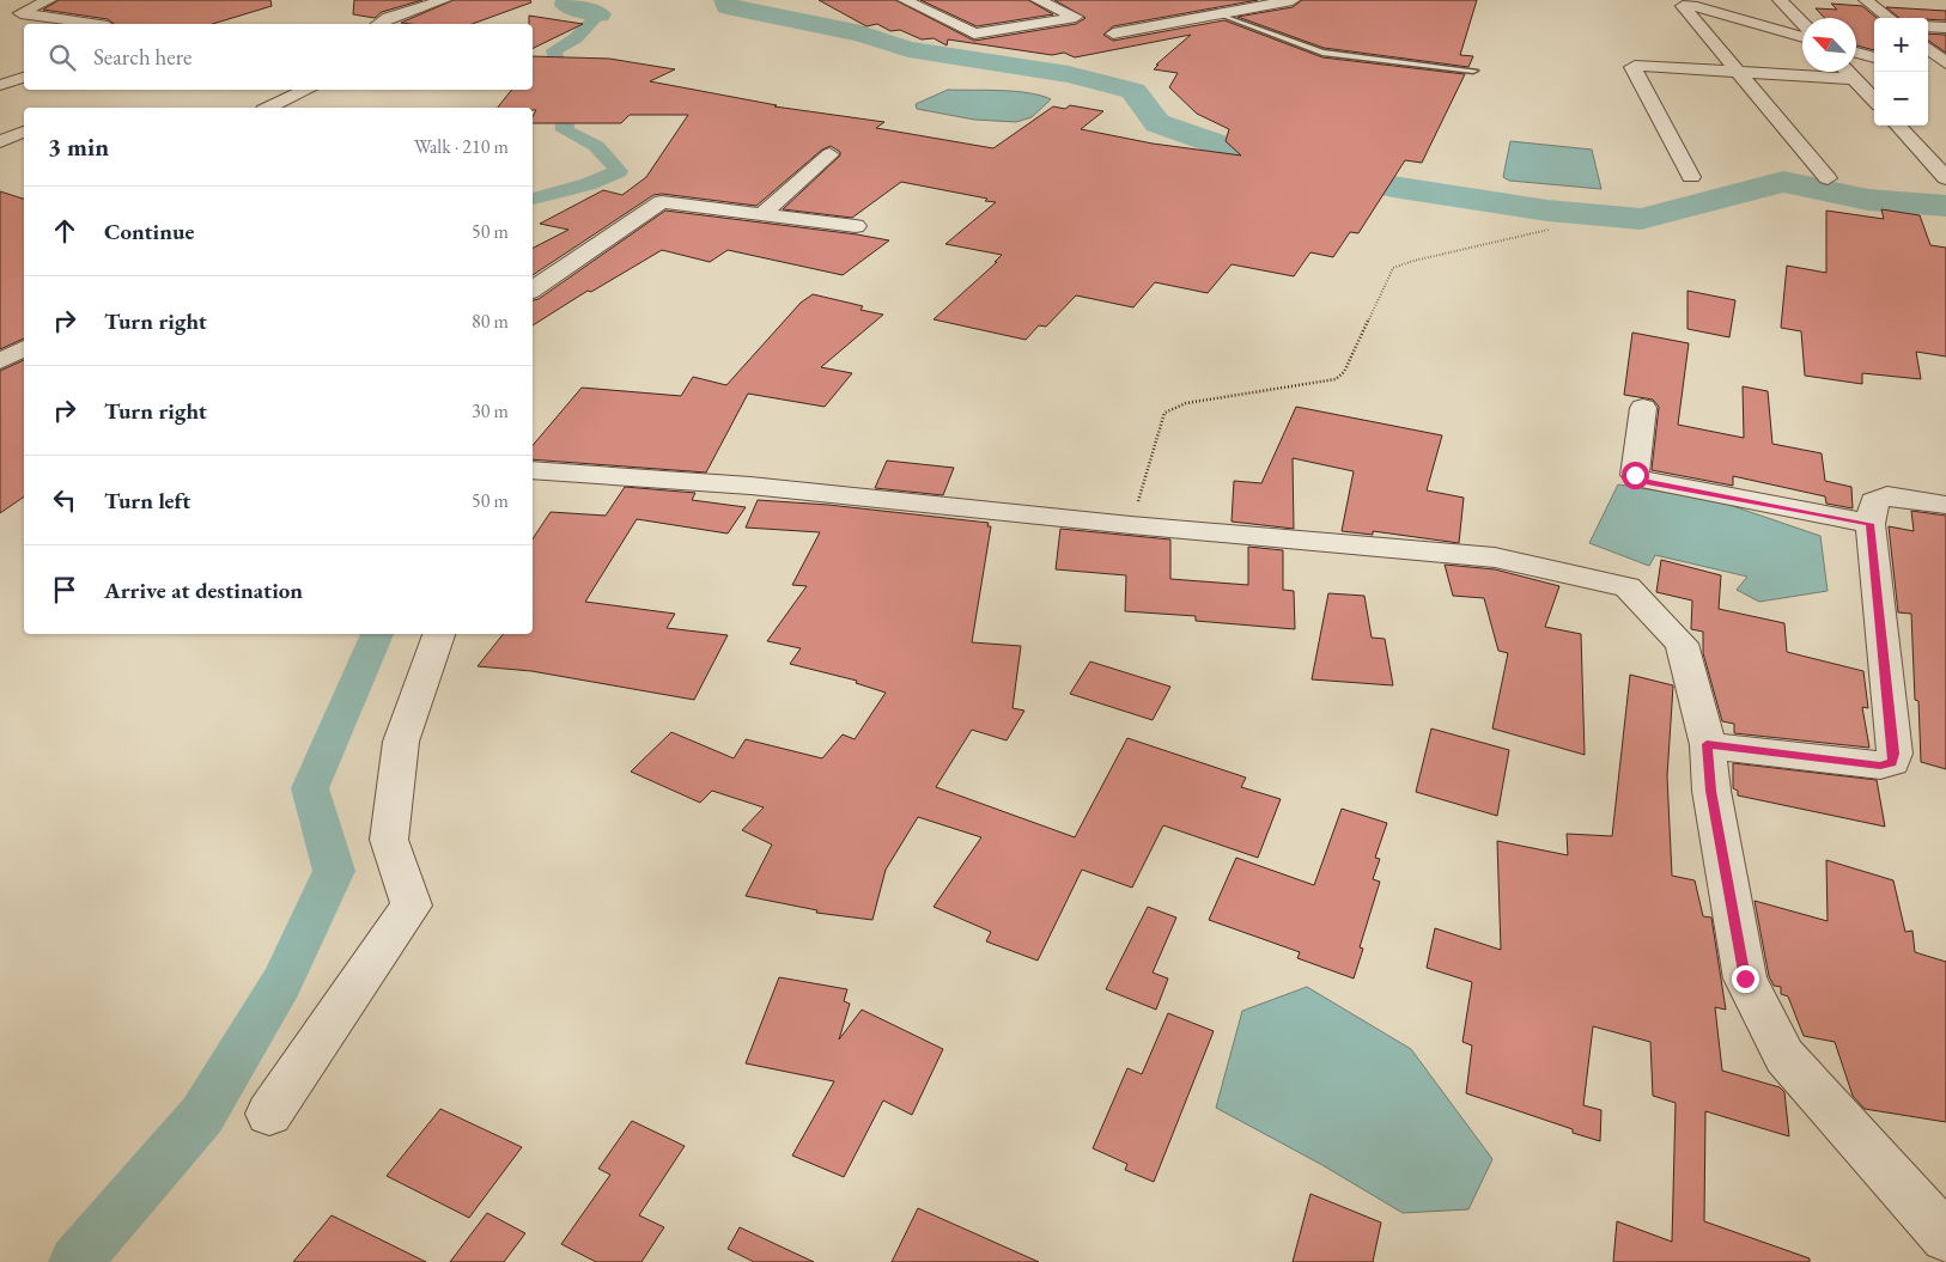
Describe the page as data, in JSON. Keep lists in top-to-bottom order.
{
  "north": "top left",
  "page": {
    "map_buttons": ["+", "−"],
    "search": "Search here",
    "heading": ["3 min", "Walk · 210 m"],
    "list": [
      ["Continue", "50 m"],
      ["Turn right", "80 m"],
      ["Turn right", "30 m"],
      ["Turn left", "50 m"],
      "Arrive at destination"
    ]
  }
}
